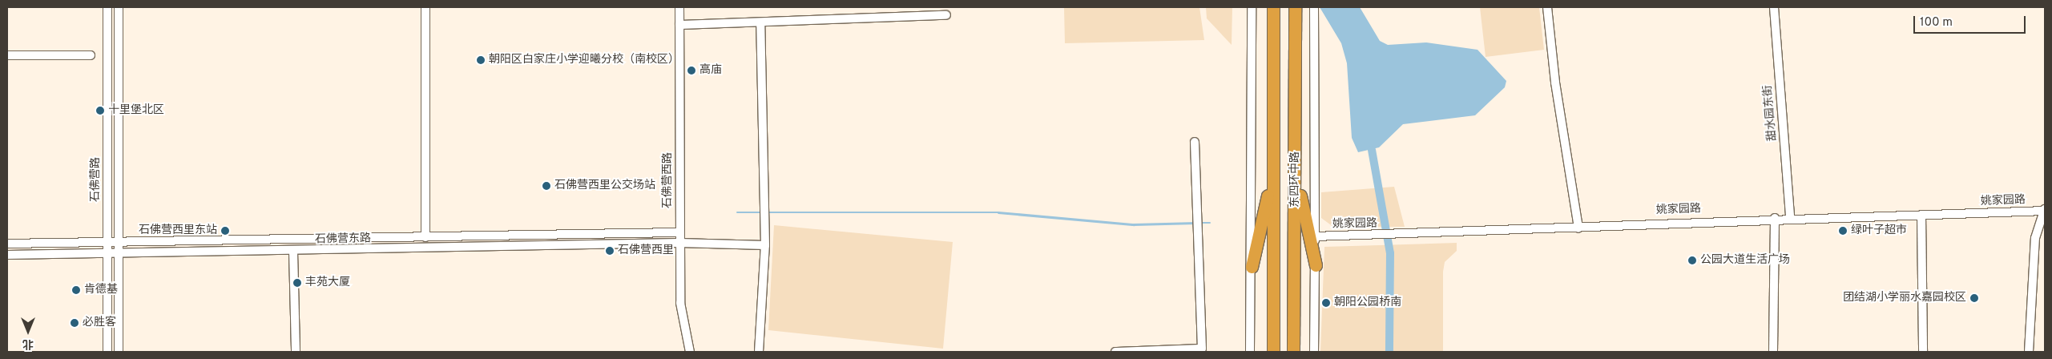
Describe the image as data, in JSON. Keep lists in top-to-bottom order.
{
  "streets": {
    "highway": ["东四环中路"],
    "street": [
      "甜水园东街",
      "石佛营路",
      "石佛营西路",
      "姚家园路",
      "石佛营东路"
    ]
  },
  "crossings": [
    ["甜水园东街", "姚家园路"],
    ["石佛营路", "石佛营东路"],
    ["东四环中路", "姚家园路"],
    ["石佛营西路", "石佛营东路"]
  ],
  "places": [
    "朝阳区白家庄小学迎曦分校（南校区）",
    "高庙",
    "十里堡北区",
    "石佛营西里公交场站",
    "石佛营西里东站",
    "绿叶子超市",
    "石佛营西里",
    "公园大道生活广场",
    "丰苑大厦",
    "肯德基",
    "团结湖小学丽水嘉园校区",
    "朝阳公园桥南",
    "必胜客"
  ],
  "scale_bar": "100 m",
  "north": "bottom"
}
